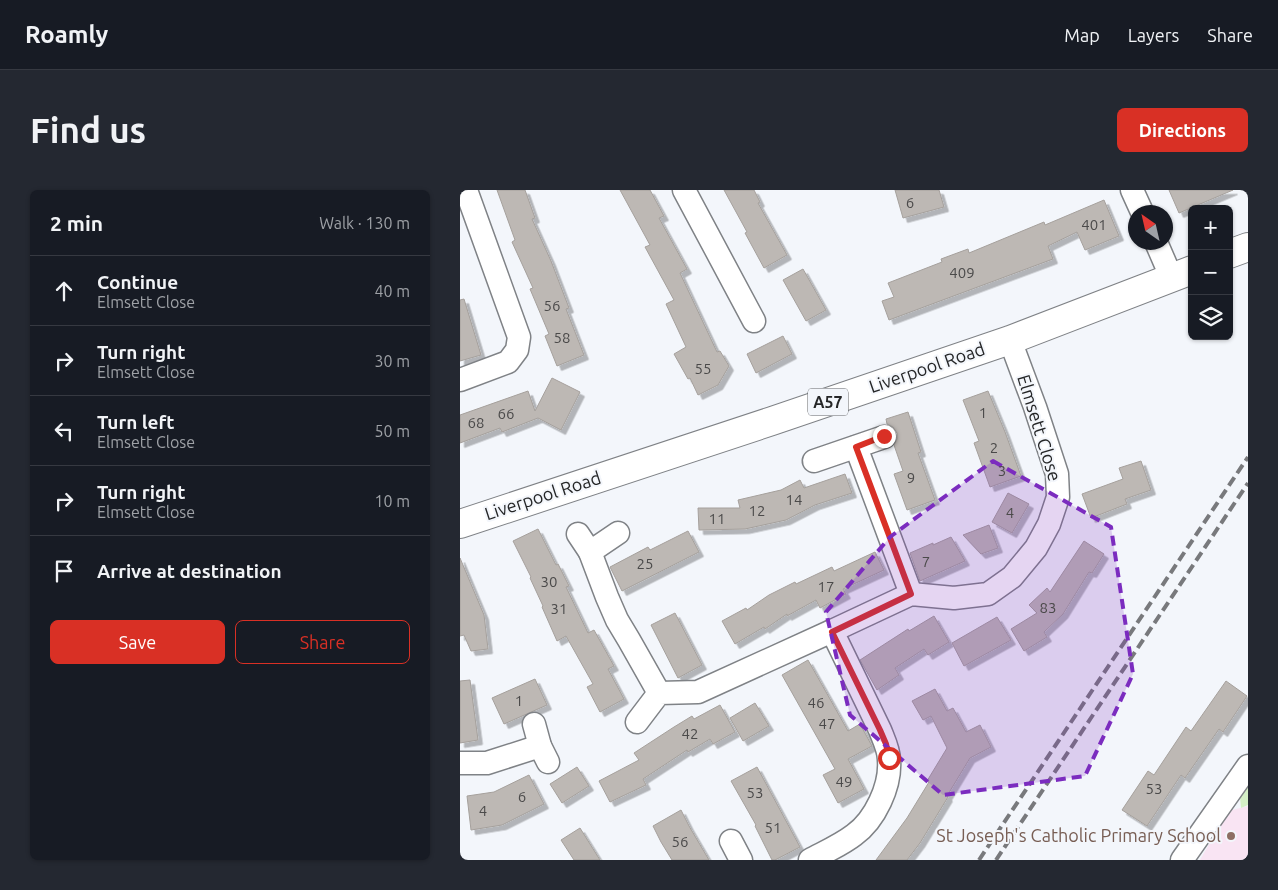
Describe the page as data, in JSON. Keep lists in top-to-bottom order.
{
  "streets": {
    "highway": ["Liverpool Road", "A57"],
    "street": ["Elmsett Close"]
  },
  "crossings": [
    ["Liverpool Road", "Elmsett Close"]
  ],
  "places": ["St Joseph's Catholic Primary School"],
  "house_numbers": [
    "6",
    "401",
    "409",
    "56",
    "58",
    "55",
    "1",
    "66",
    "68",
    "2",
    "3",
    "9",
    "14",
    "12",
    "4",
    "11",
    "7",
    "25",
    "30",
    "17",
    "83",
    "31",
    "1",
    "46",
    "47",
    "42",
    "49",
    "53",
    "53",
    "6",
    "4",
    "51",
    "56"
  ],
  "north": "top left",
  "page": {
    "header": "Roamly",
    "nav": ["Map", "Layers", "Share"],
    "buttons": [
      "Directions",
      ["Save", "Share"]
    ],
    "title": "Find us",
    "heading": ["2 min", "Walk · 130 m"],
    "map_buttons": ["+", "−"],
    "list": [
      ["Continue", "Elmsett Close", "40 m"],
      ["Turn right", "Elmsett Close", "30 m"],
      ["Turn left", "Elmsett Close", "50 m"],
      ["Turn right", "Elmsett Close", "10 m"],
      "Arrive at destination"
    ]
  }
}
